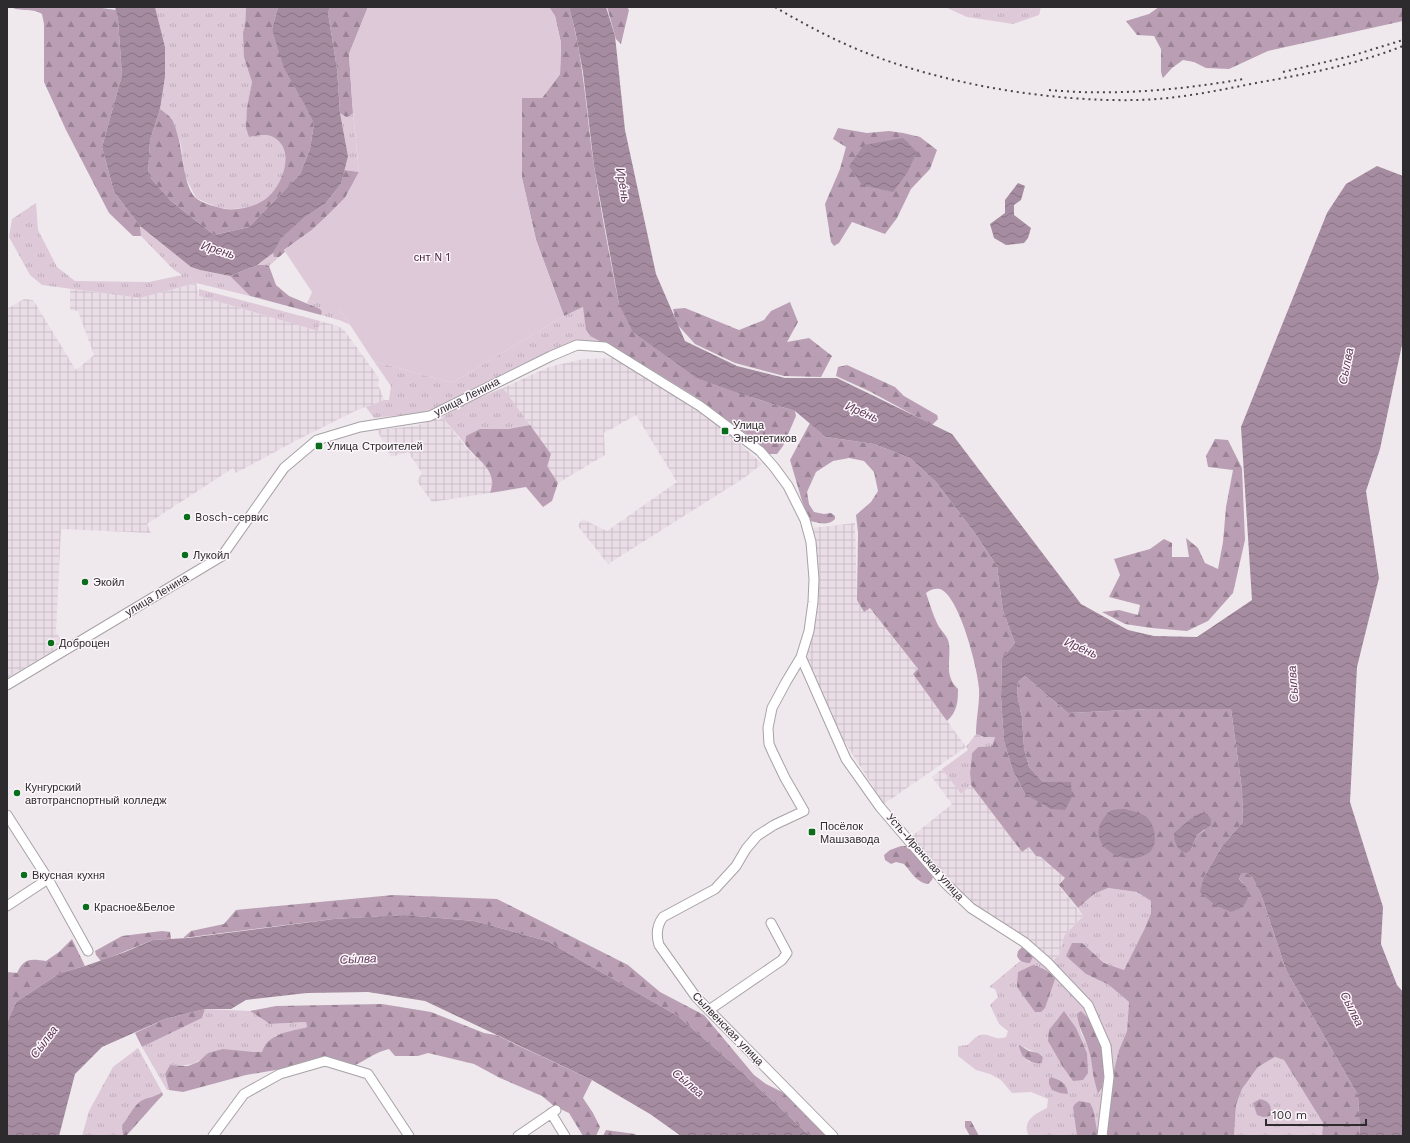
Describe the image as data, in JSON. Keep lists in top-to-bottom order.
{
  "streets": {
    "street": ["улица Ленина", "Усть-Иренская улица", "Сылвенская улица"]
  },
  "crossings": [
    ["улица Ленина", "Усть-Иренская улица"],
    ["улица Ленина", "Сылвенская улица"],
    ["Усть-Иренская улица", "Сылвенская улица"]
  ],
  "water": [
    "Ире́нь",
    "Ирень",
    "Сылва",
    "Сы́лва"
  ],
  "parks": ["снт N 1"],
  "places": {
    "transit": ["Улица Энергетиков", "Улица Строителей", "Посёлок Машзавода"],
    "other": [
      "Bosch-сервис",
      "Лукойл",
      "Экойл",
      "Доброцен",
      "Кунгурский автотранспортный колледж",
      "Вкусная кухня",
      "Красное&Белое"
    ]
  },
  "scale_bar": "100 m"
}
